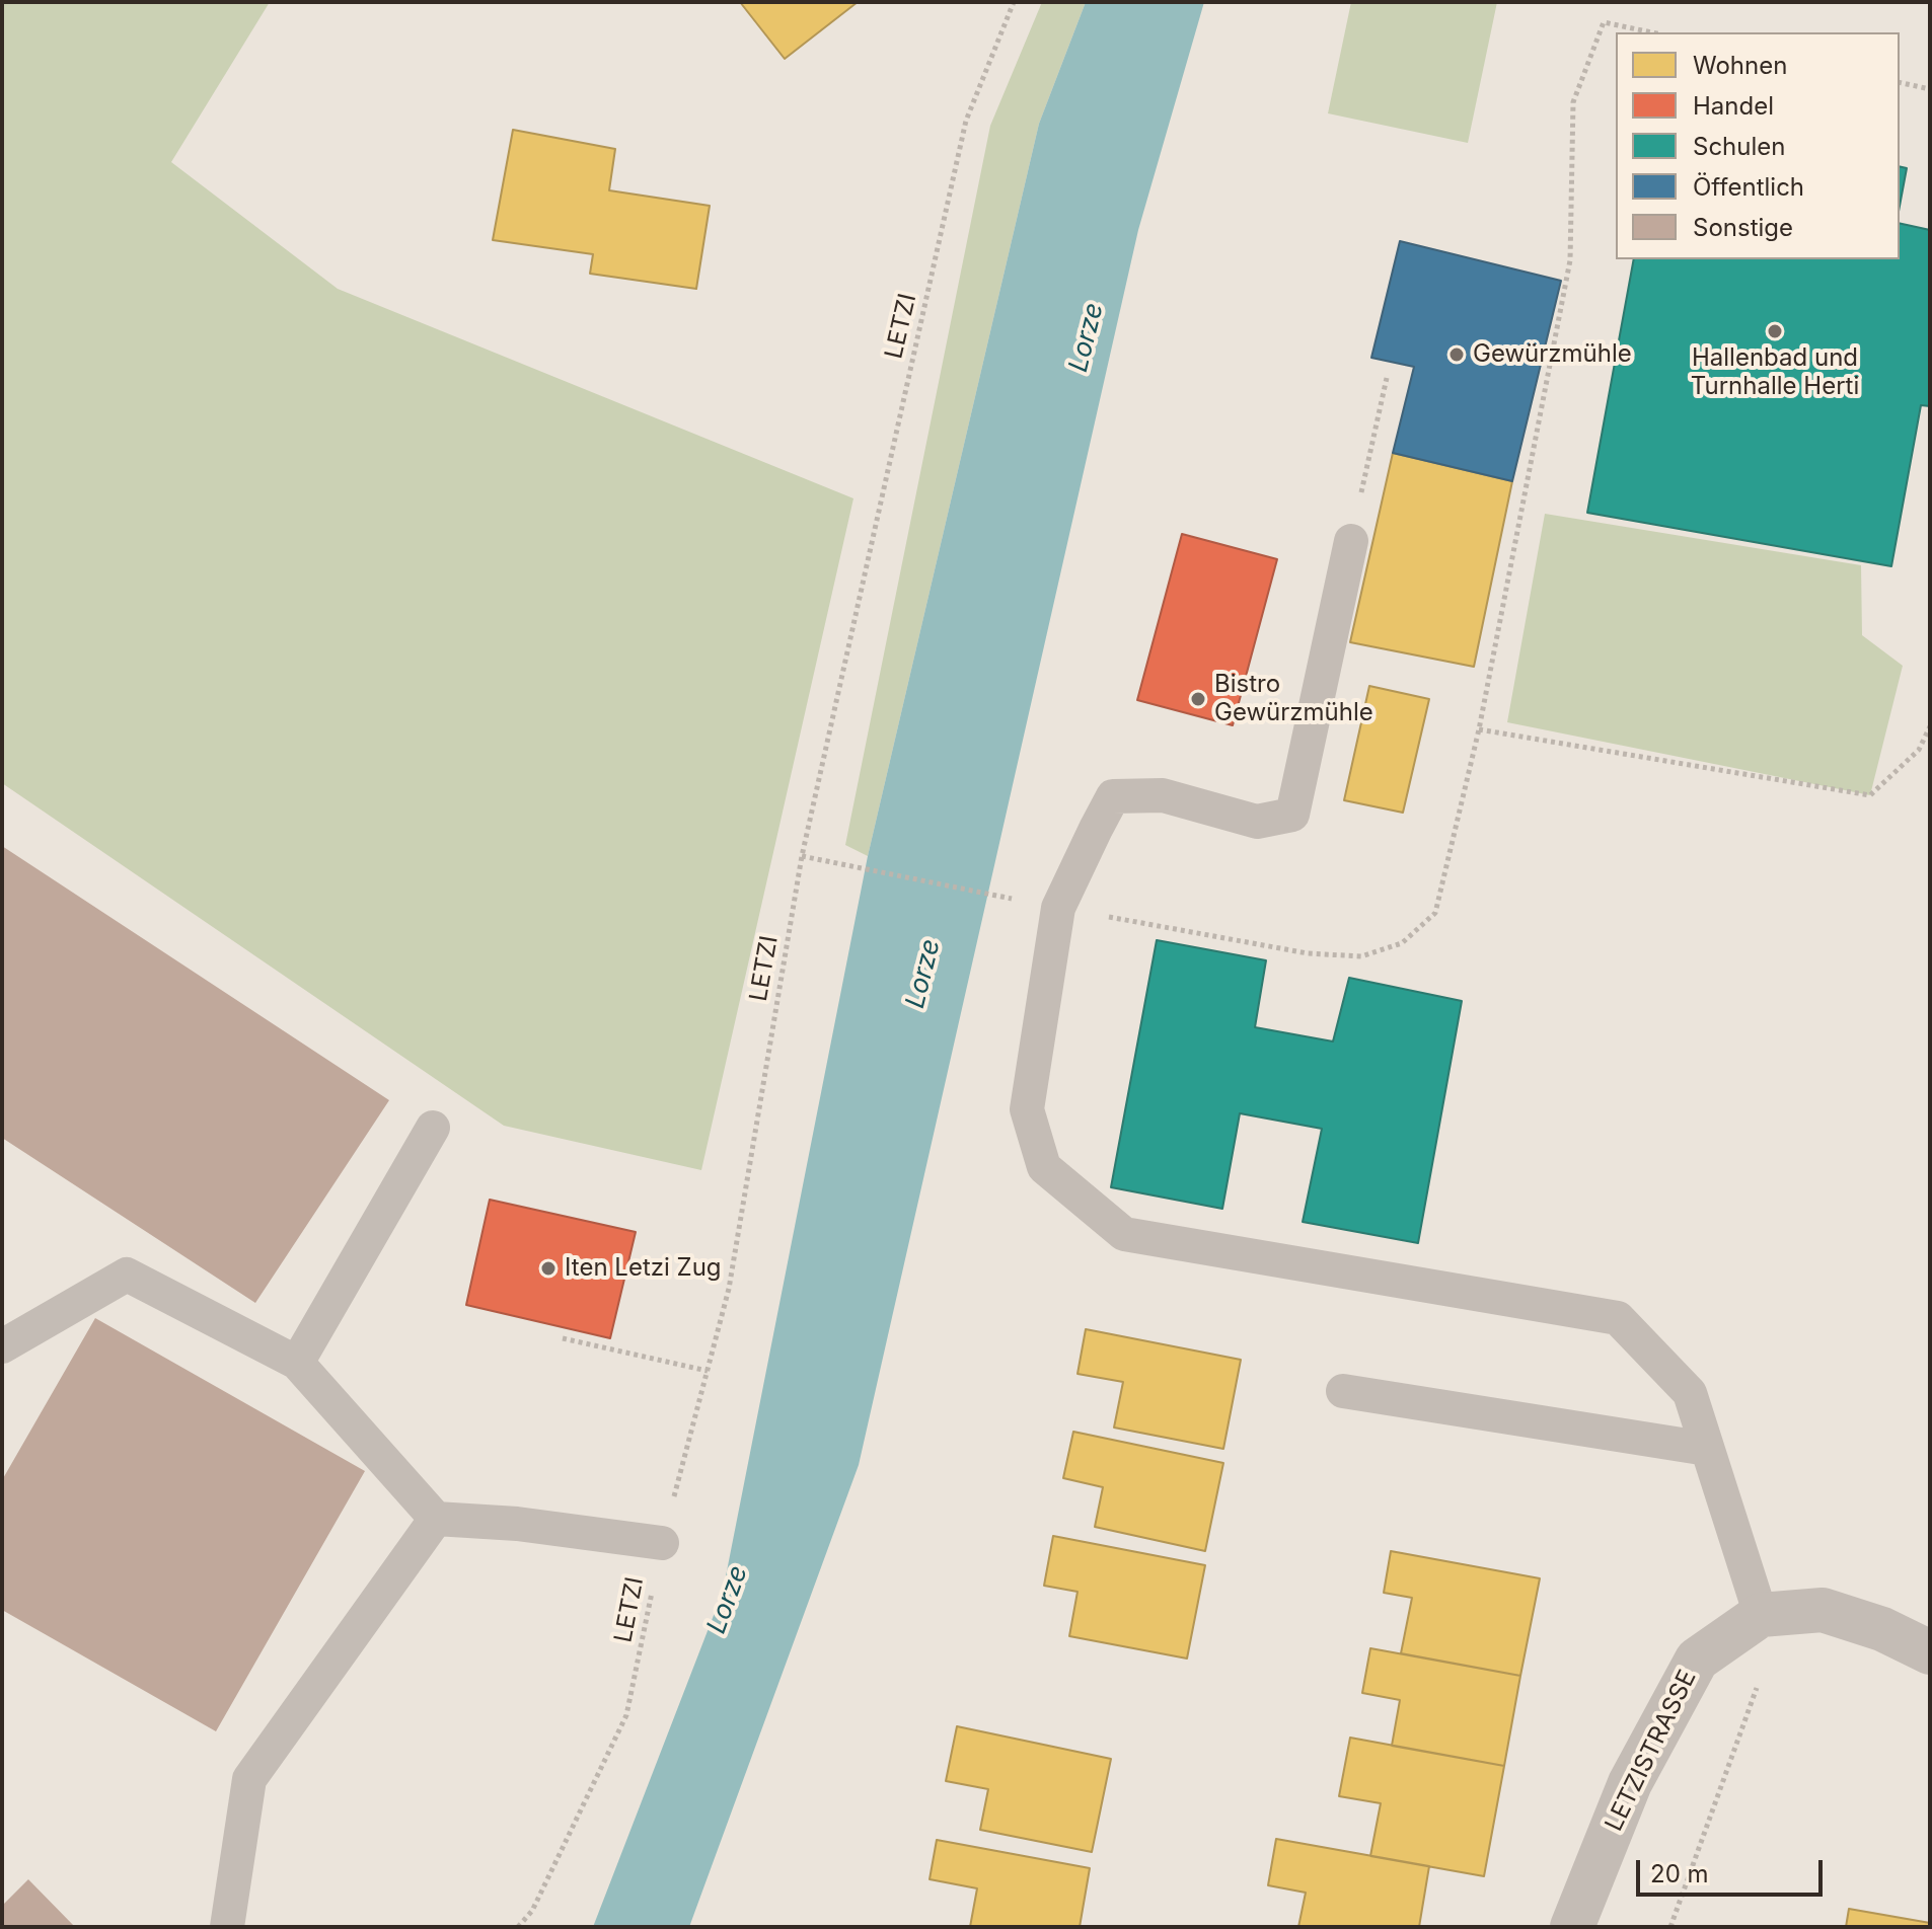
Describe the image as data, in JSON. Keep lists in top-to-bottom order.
{
  "streets": {
    "street": ["LETZISTRASSE"],
    "path": ["LETZI"]
  },
  "water": ["Lorze"],
  "places": [
    "Hallenbad und Turnhalle Herti",
    "Gewürzmühle",
    "Bistro Gewürzmühle",
    "Iten Letzi Zug"
  ],
  "legend": [
    "Wohnen",
    "Handel",
    "Schulen",
    "Öffentlich",
    "Sonstige"
  ],
  "scale_bar": "20 m"
}
